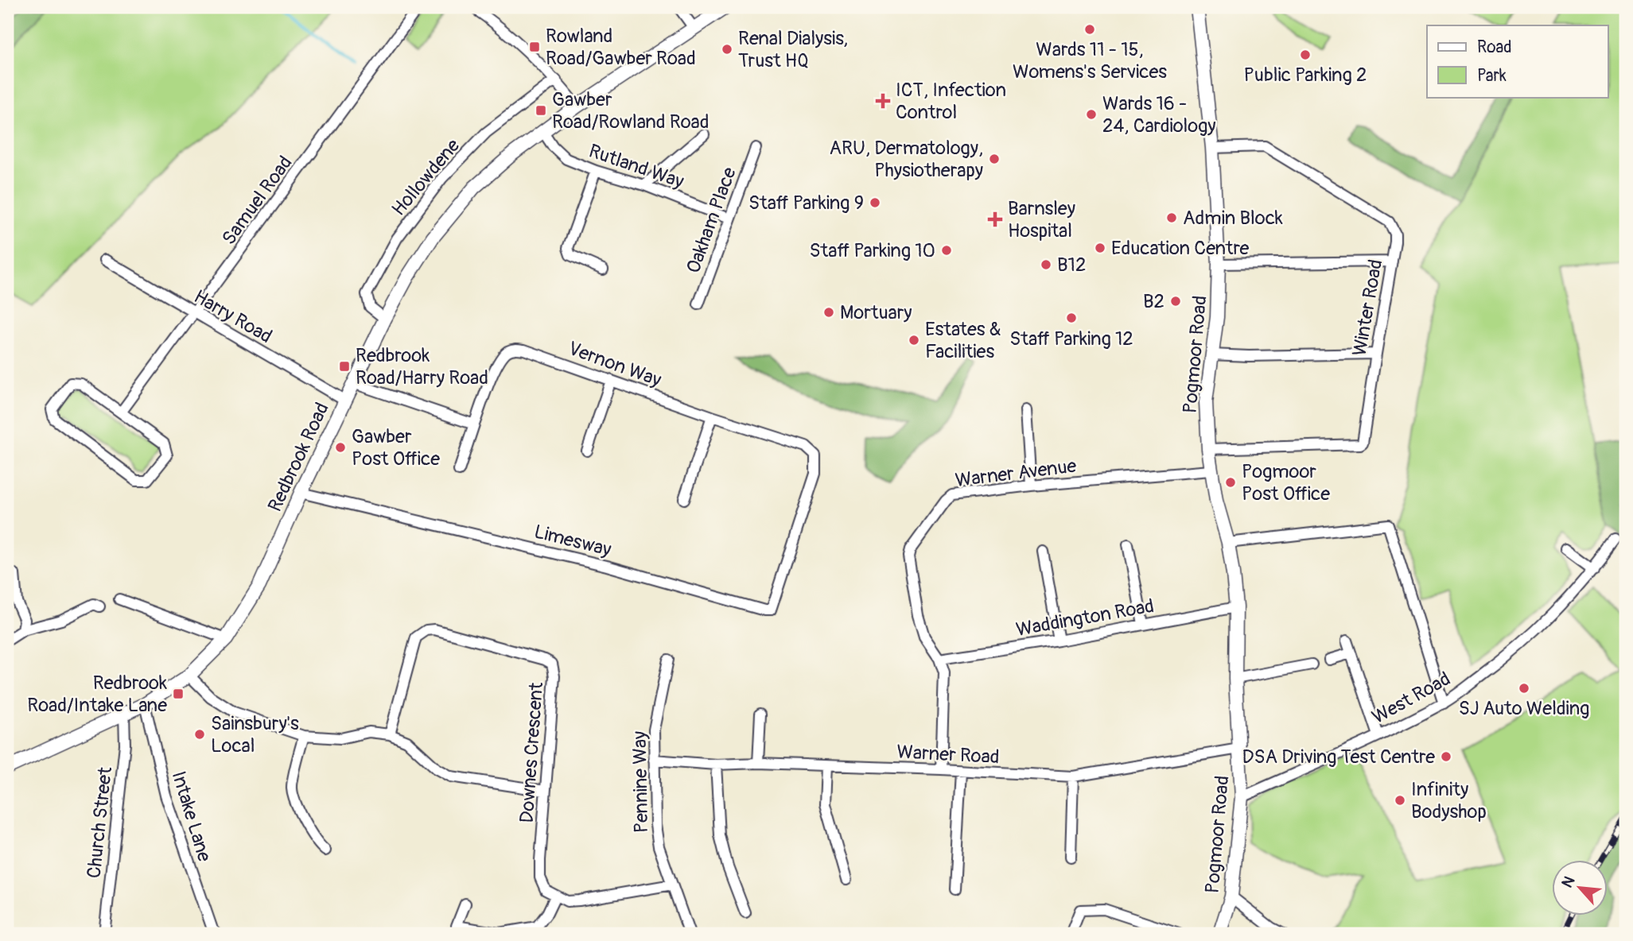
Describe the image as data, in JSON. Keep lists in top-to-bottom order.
{
  "streets": {
    "street": [
      "Rutland Way",
      "Hollowdene",
      "Samuel Road",
      "Oakham Place",
      "Winter Road",
      "Harry Road",
      "Pogmoor Road",
      "Vernon Way",
      "Redbrook Road",
      "Warner Avenue",
      "Limesway",
      "Waddington Road",
      "West Road",
      "Downes Crescent",
      "Warner Road",
      "Pennine Way",
      "Intake Lane",
      "Church Street"
    ]
  },
  "crossings": [
    ["Rutland Way", "Oakham Place"],
    ["Rutland Way", "Redbrook Road"],
    ["Hollowdene", "Redbrook Road"],
    ["Samuel Road", "Harry Road"],
    ["Winter Road", "Pogmoor Road"],
    ["Harry Road", "Redbrook Road"],
    ["Pogmoor Road", "Warner Avenue"],
    ["Pogmoor Road", "Waddington Road"],
    ["Pogmoor Road", "West Road"],
    ["Pogmoor Road", "Warner Road"],
    ["Vernon Way", "Limesway"],
    ["Redbrook Road", "Limesway"],
    ["Redbrook Road", "Intake Lane"],
    ["Redbrook Road", "Church Street"],
    ["Warner Avenue", "Waddington Road"],
    ["Warner Avenue", "Warner Road"],
    ["Warner Road", "Pennine Way"]
  ],
  "places": {
    "other": [
      "Wards 11 - 15, Womens's Services",
      "Renal Dialysis, Trust HQ",
      "Public Parking 2",
      "Wards 16 - 24, Cardiology",
      "ARU, Dermatology, Physiotherapy",
      "Staff Parking 9",
      "Admin Block",
      "Education Centre",
      "Staff Parking 10",
      "B12",
      "B2",
      "Mortuary",
      "Staff Parking 12",
      "Estates & Facilities",
      "Gawber Post Office",
      "Pogmoor Post Office",
      "SJ Auto Welding",
      "Sainsbury's Local",
      "DSA Driving Test Centre",
      "Infinity Bodyshop"
    ],
    "transit": [
      "Rowland Road/Gawber Road",
      "Gawber Road/Rowland Road",
      "Redbrook Road/Harry Road",
      "Redbrook Road/Intake Lane"
    ],
    "health": ["ICT, Infection Control", "Barnsley Hospital"]
  },
  "legend": ["Road", "Park"],
  "north": "top left"
}
